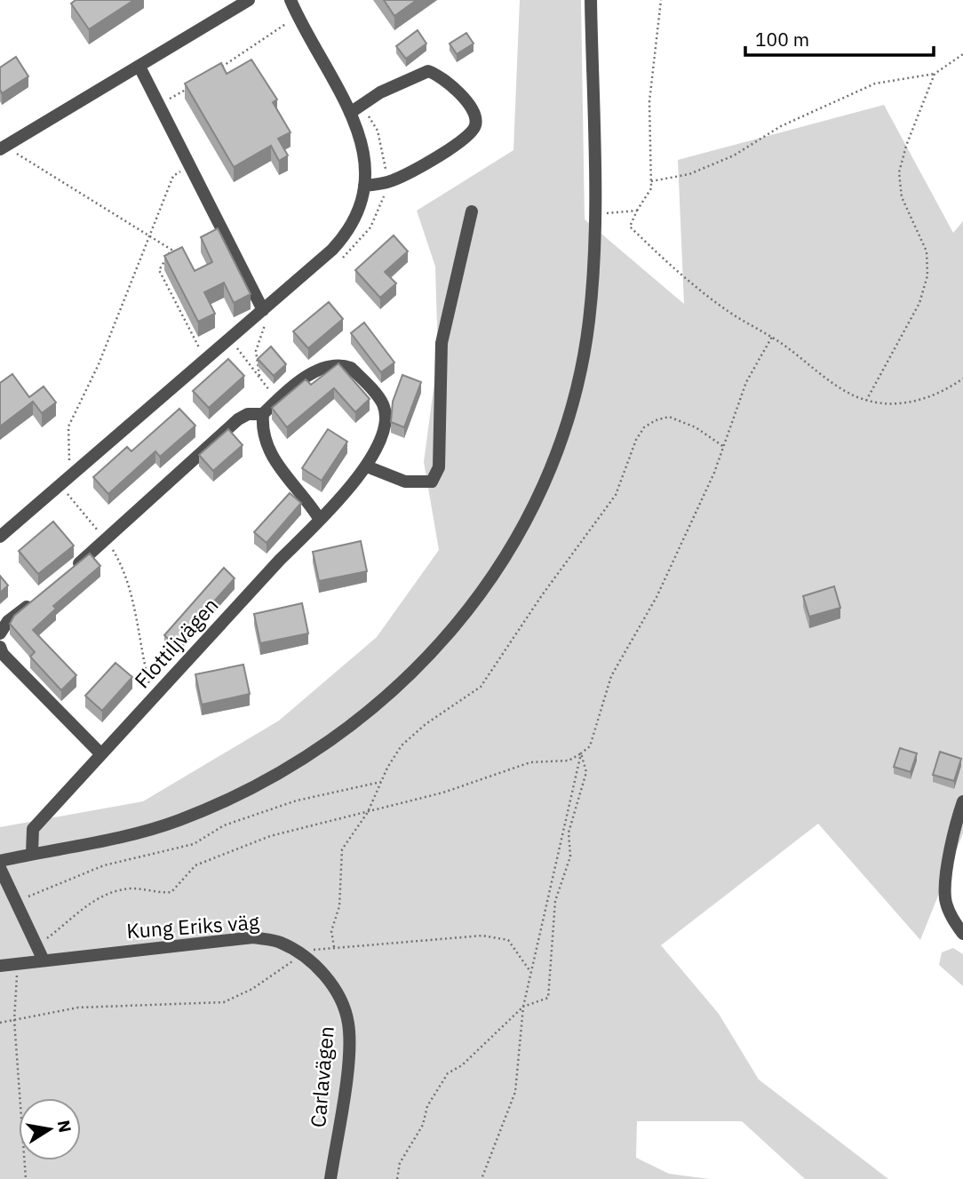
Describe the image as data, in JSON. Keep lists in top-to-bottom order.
{
  "streets": {
    "street": ["Flottiljvägen", "Kung Eriks väg", "Carlavägen"]
  },
  "crossings": [
    ["Kung Eriks väg", "Carlavägen"]
  ],
  "scale_bar": "100 m",
  "north": "right"
}
